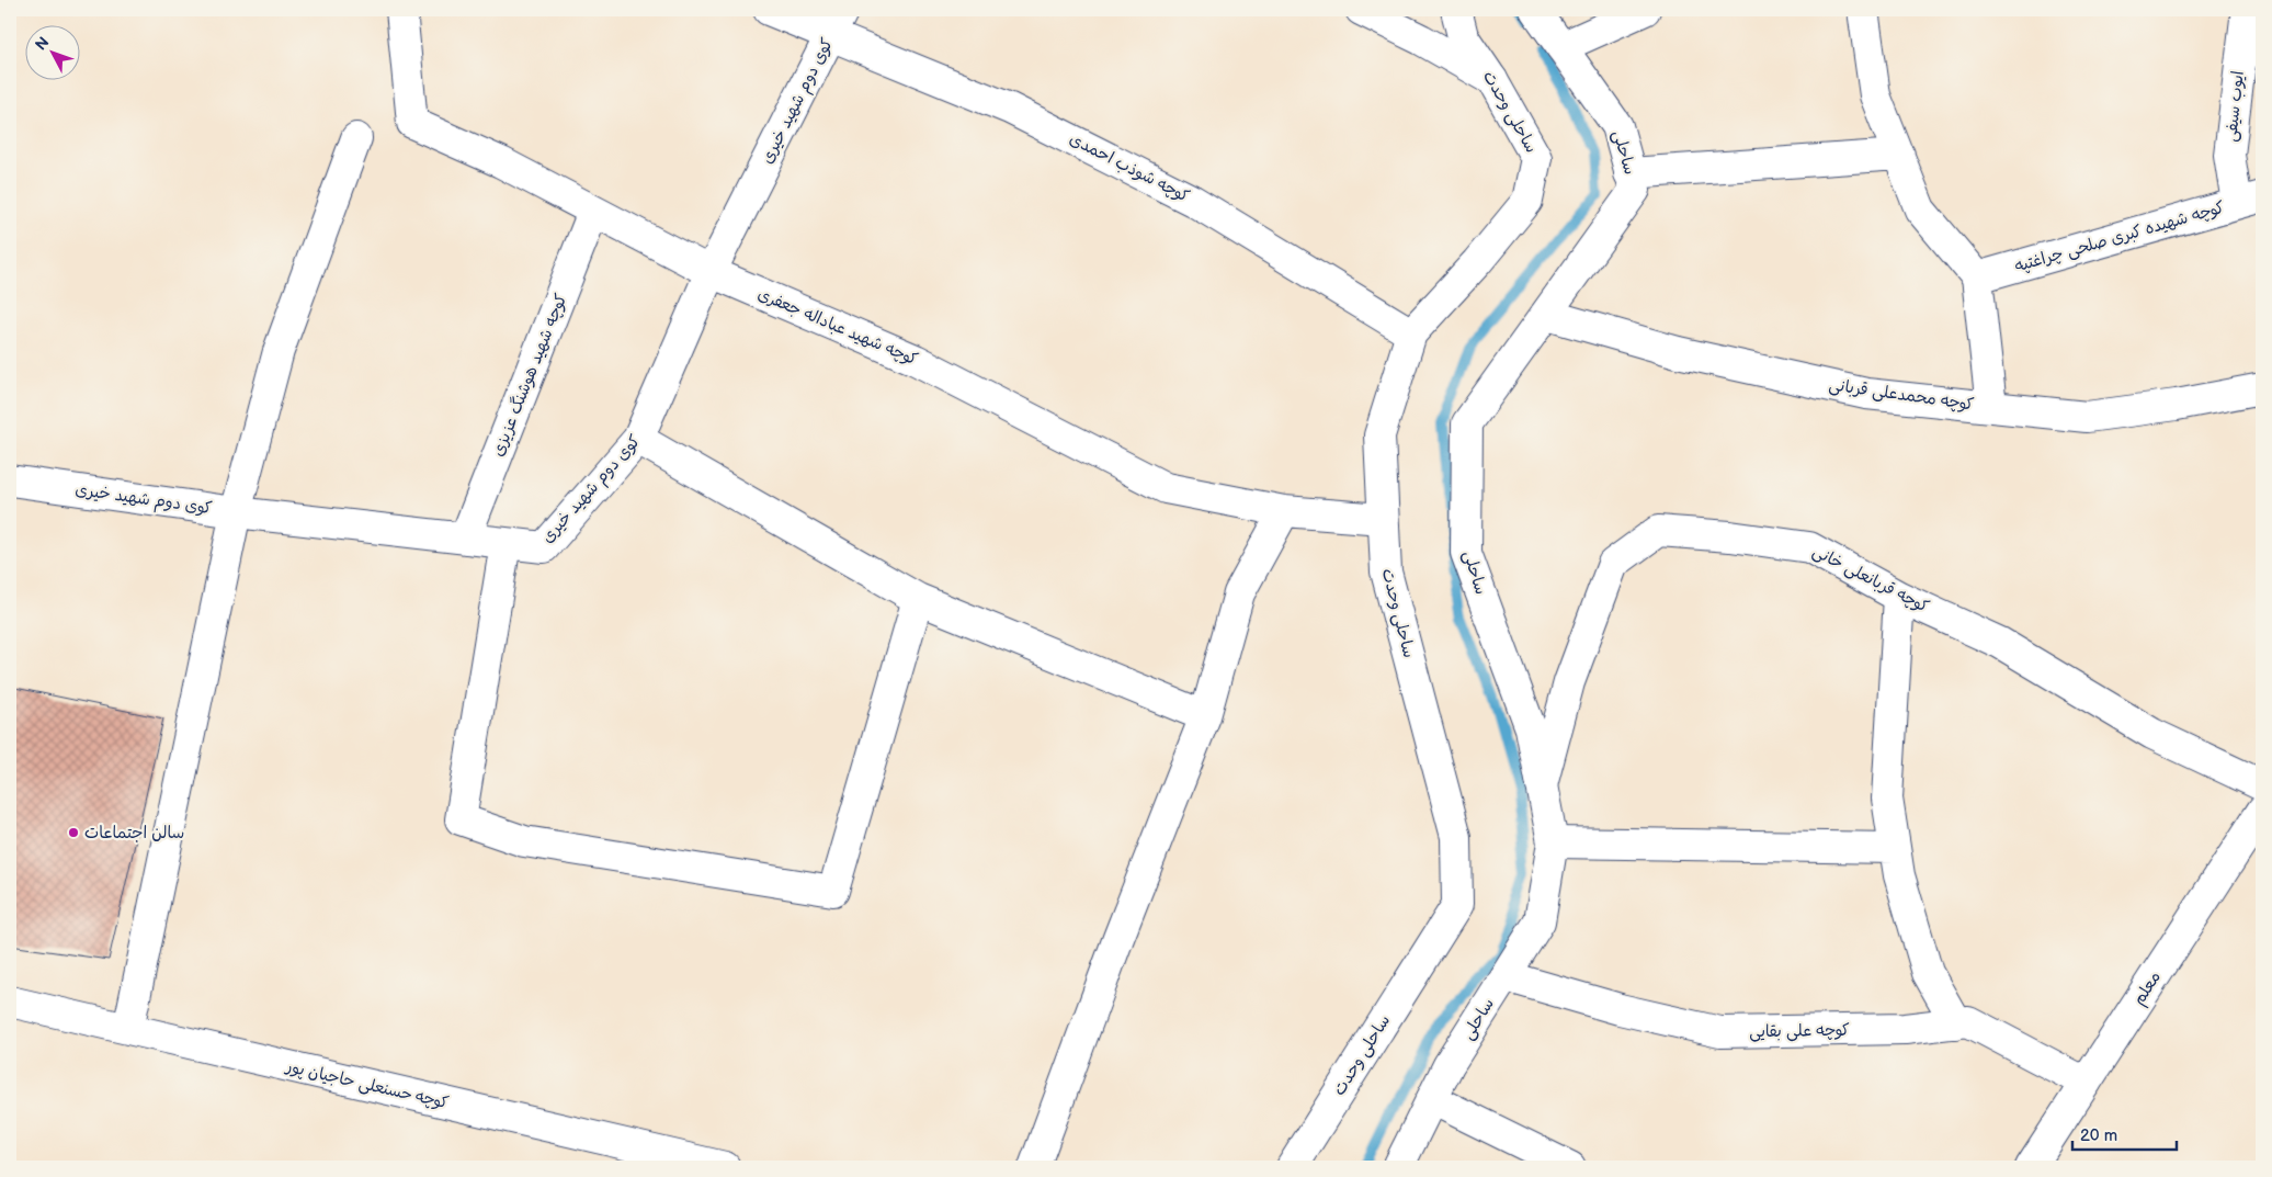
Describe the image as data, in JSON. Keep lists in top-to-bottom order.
{
  "streets": {
    "street": [
      "کوی دوم شهید خیری",
      "ایوب سیفی",
      "ساحلی وحدت",
      "ساحلی",
      "کوچه شوذب احمدی",
      "کوچه شهیده کبری صلحی چراغتپه",
      "کوچه شهید عباداله جعفری",
      "کوچه شهید هوشنگ عزیزی",
      "کوچه محمدعلی قربانی",
      "کوچه قربانعلی خانی",
      "معلم",
      "کوچه علی بقایی",
      "کوچه حسنعلی حاجیان پور"
    ]
  },
  "crossings": [
    ["کوی دوم شهید خیری", "کوچه شوذب احمدی"],
    ["کوی دوم شهید خیری", "کوچه شهید عباداله جعفری"],
    ["کوی دوم شهید خیری", "کوچه شهید هوشنگ عزیزی"],
    ["ایوب سیفی", "کوچه شهیده کبری صلحی چراغتپه"],
    ["ساحلی وحدت", "کوچه شوذب احمدی"],
    ["ساحلی وحدت", "کوچه شهید عباداله جعفری"],
    ["ساحلی", "کوچه محمدعلی قربانی"],
    ["ساحلی", "کوچه قربانعلی خانی"],
    ["ساحلی", "کوچه علی بقایی"],
    ["کوچه شهید عباداله جعفری", "کوچه شهید هوشنگ عزیزی"],
    ["معلم", "کوچه علی بقایی"]
  ],
  "places": ["سالن اجتماعات"],
  "scale_bar": "20 m",
  "north": "top left"
}
